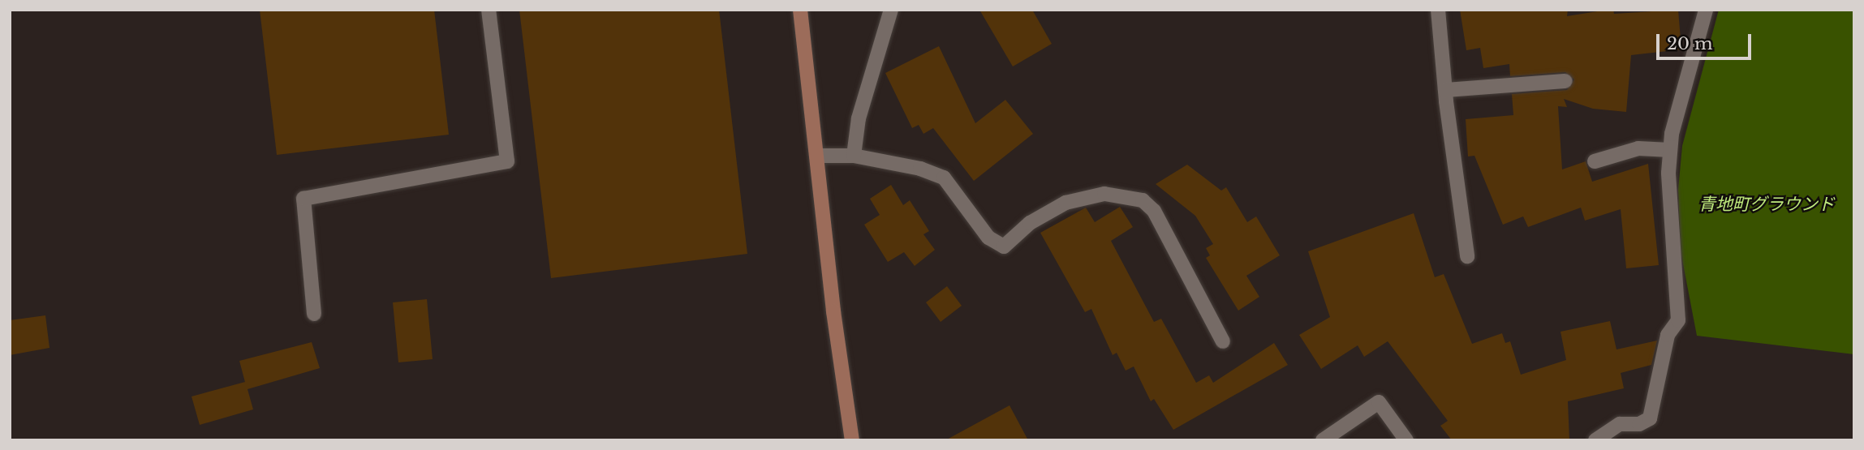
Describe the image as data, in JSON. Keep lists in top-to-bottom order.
{
  "parks": ["青地町グラウンド"],
  "scale_bar": "20 m"
}
